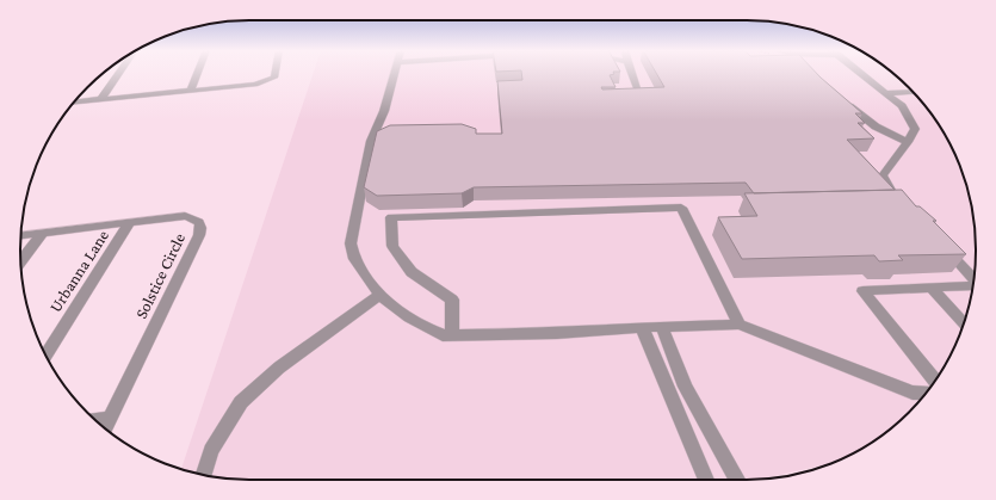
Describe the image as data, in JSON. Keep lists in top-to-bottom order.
{
  "streets": {
    "street": ["Urbanna Lane", "Solstice Circle"]
  },
  "crossings": [
    ["Urbanna Lane", "Solstice Circle"]
  ]
}
